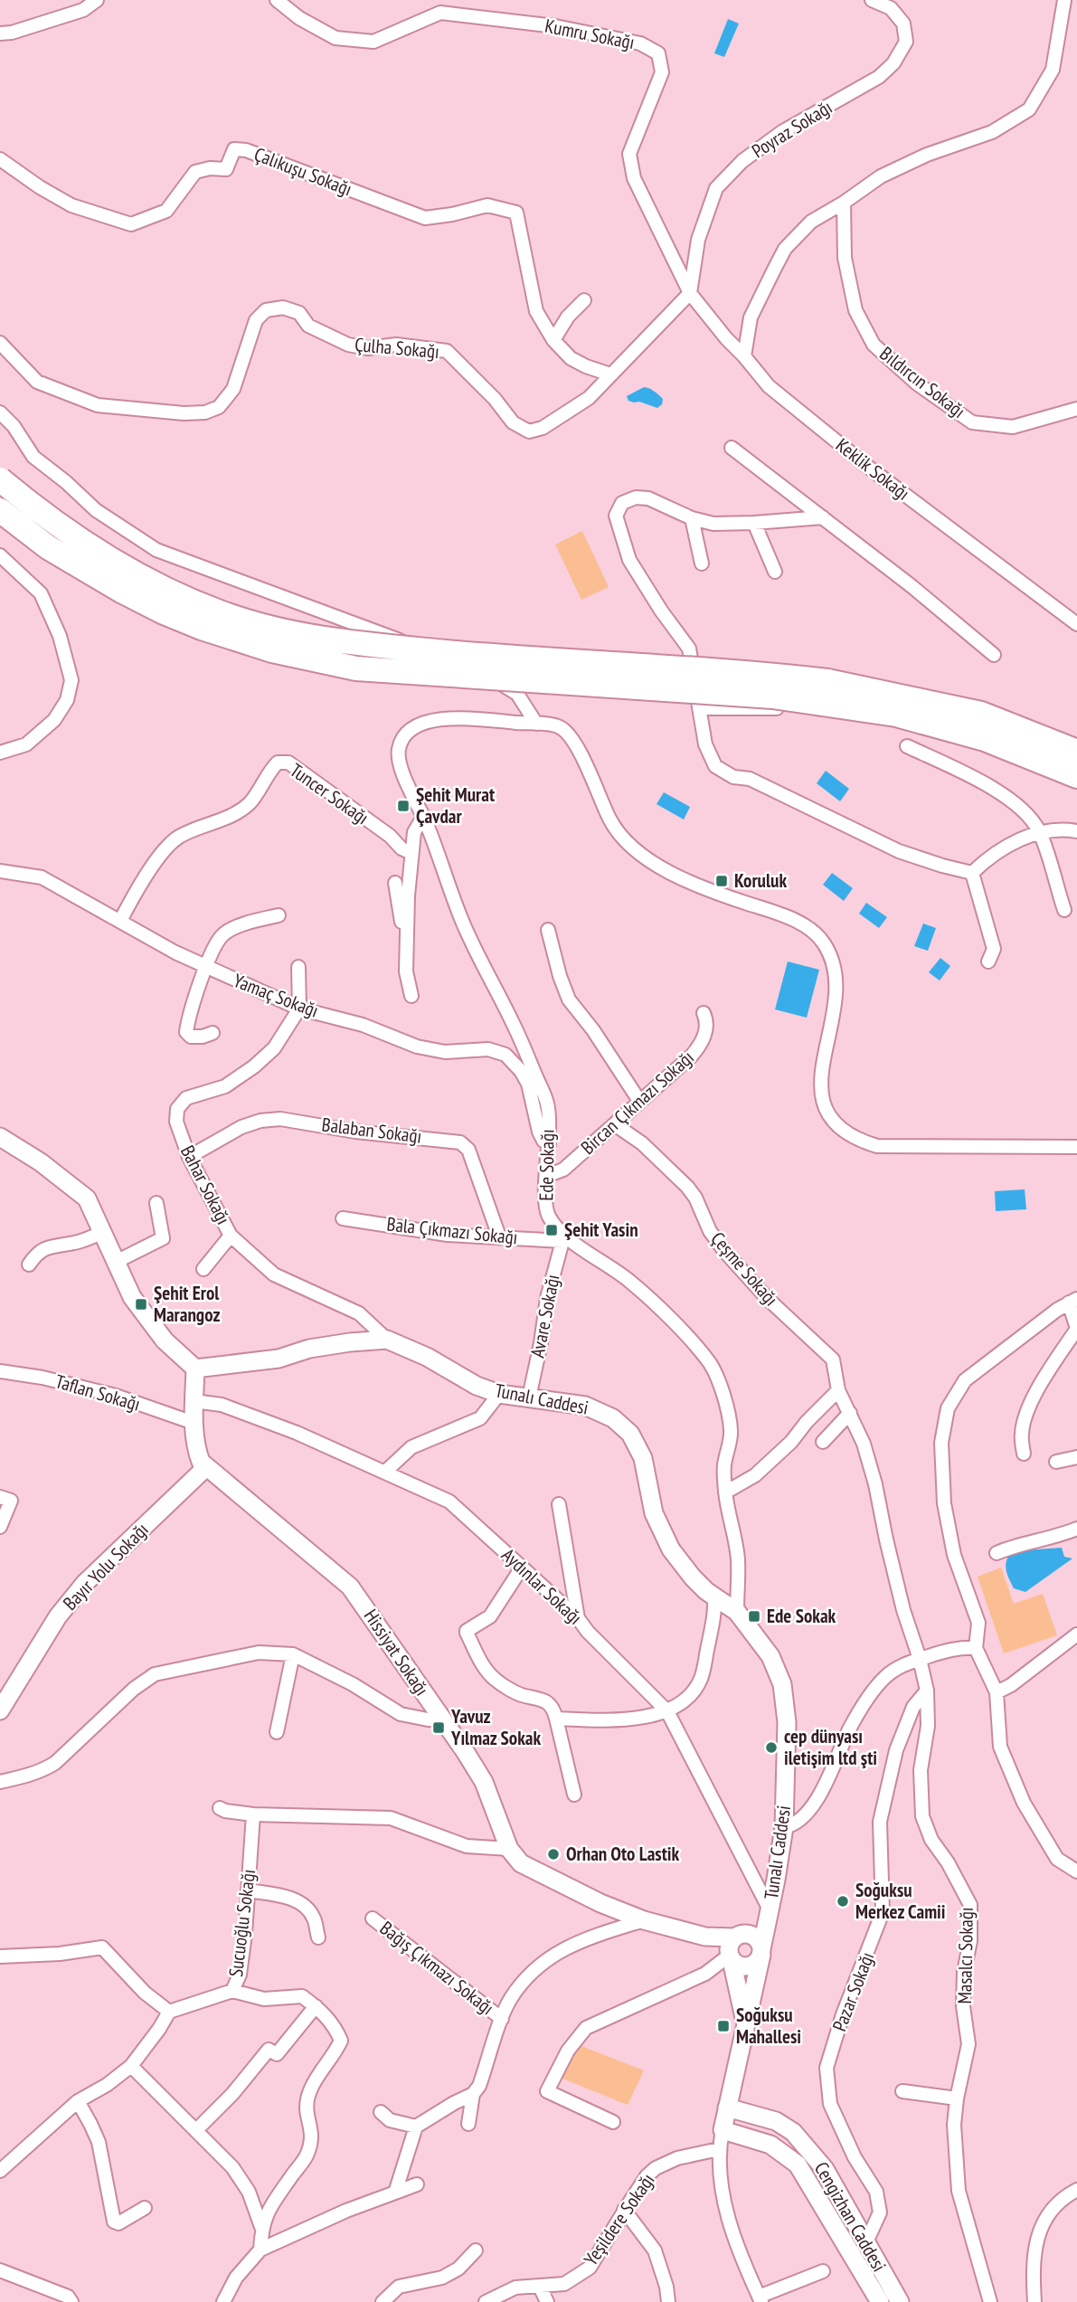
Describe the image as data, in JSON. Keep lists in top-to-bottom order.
{
  "streets": {
    "main road": [
      "Tunalı Caddesi",
      "Bayır Yolu Sokağı",
      "Hissiyat Sokağı",
      "Cengizhan Caddesi"
    ],
    "street": [
      "Kumru Sokağı",
      "Poyraz Sokağı",
      "Çalıkuşu Sokağı",
      "Çulha Sokağı",
      "Bıldırcın Sokağı",
      "Keklik Sokağı",
      "Tuncer Sokağı",
      "Yamaç Sokağı",
      "Bircan Çıkmazı Sokağı",
      "Balaban Sokağı",
      "Ede Sokağı",
      "Bahar Sokağı",
      "Bala Çıkmazı Sokağı",
      "Çeşme Sokağı",
      "Avare Sokağı",
      "Taflan Sokağı",
      "Aydınlar Sokağı",
      "Sucuoğlu Sokağı",
      "Masalcı Sokağı",
      "Bağış Çıkmazı Sokağı",
      "Pazar Sokağı",
      "Yeşildere Sokağı"
    ]
  },
  "crossings": [
    ["Kumru Sokağı", "Poyraz Sokağı"],
    ["Kumru Sokağı", "Çulha Sokağı"],
    ["Kumru Sokağı", "Keklik Sokağı"],
    ["Poyraz Sokağı", "Çulha Sokağı"],
    ["Poyraz Sokağı", "Keklik Sokağı"],
    ["Çalıkuşu Sokağı", "Çulha Sokağı"],
    ["Çulha Sokağı", "Keklik Sokağı"],
    ["Tuncer Sokağı", "Yamaç Sokağı"],
    ["Yamaç Sokağı", "Ede Sokağı"],
    ["Yamaç Sokağı", "Bahar Sokağı"],
    ["Bircan Çıkmazı Sokağı", "Ede Sokağı"],
    ["Bircan Çıkmazı Sokağı", "Çeşme Sokağı"],
    ["Balaban Sokağı", "Bahar Sokağı"],
    ["Balaban Sokağı", "Bala Çıkmazı Sokağı"],
    ["Ede Sokağı", "Bala Çıkmazı Sokağı"],
    ["Ede Sokağı", "Avare Sokağı"],
    ["Ede Sokağı", "Tunalı Caddesi"],
    ["Bahar Sokağı", "Tunalı Caddesi"],
    ["Bala Çıkmazı Sokağı", "Avare Sokağı"],
    ["Avare Sokağı", "Tunalı Caddesi"],
    ["Taflan Sokağı", "Hissiyat Sokağı"],
    ["Tunalı Caddesi", "Aydınlar Sokağı"],
    ["Tunalı Caddesi", "Hissiyat Sokağı"],
    ["Tunalı Caddesi", "Cengizhan Caddesi"],
    ["Bayır Yolu Sokağı", "Hissiyat Sokağı"],
    ["Aydınlar Sokağı", "Hissiyat Sokağı"],
    ["Masalcı Sokağı", "Pazar Sokağı"],
    ["Pazar Sokağı", "Cengizhan Caddesi"]
  ],
  "places": {
    "transit": [
      "Şehit Murat Çavdar",
      "Koruluk",
      "Şehit Yasin",
      "Şehit Erol Marangoz",
      "Ede Sokak",
      "Yavuz Yılmaz Sokak",
      "Soğuksu Mahallesi"
    ],
    "other": ["cep dünyası iletişim ltd şti", "Orhan Oto Lastik", "Soğuksu Merkez Camii"]
  }
}
